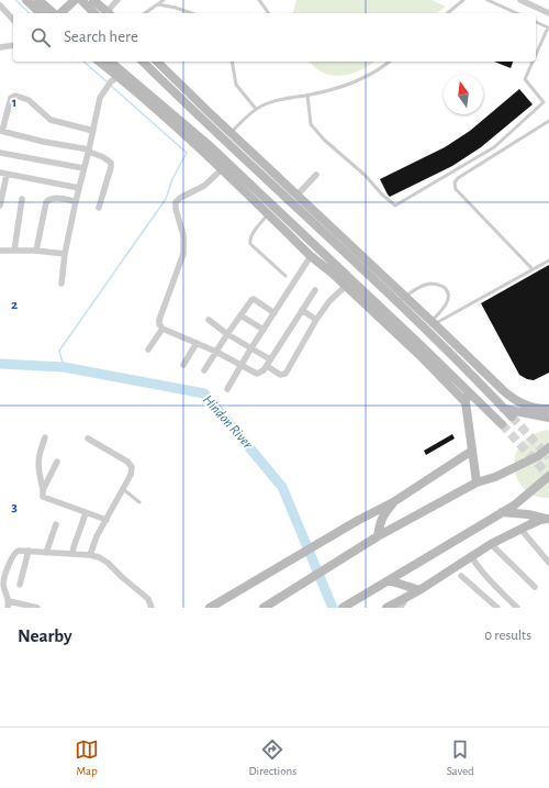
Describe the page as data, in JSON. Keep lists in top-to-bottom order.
{
  "water": ["Hindon River"],
  "north": "top",
  "page": {
    "search": "Search here",
    "heading": ["Nearby", "0 results"],
    "nav": ["Map", "Directions", "Saved"]
  },
  "grid": {
    "rows": ["1", "2", "3"]
  }
}
